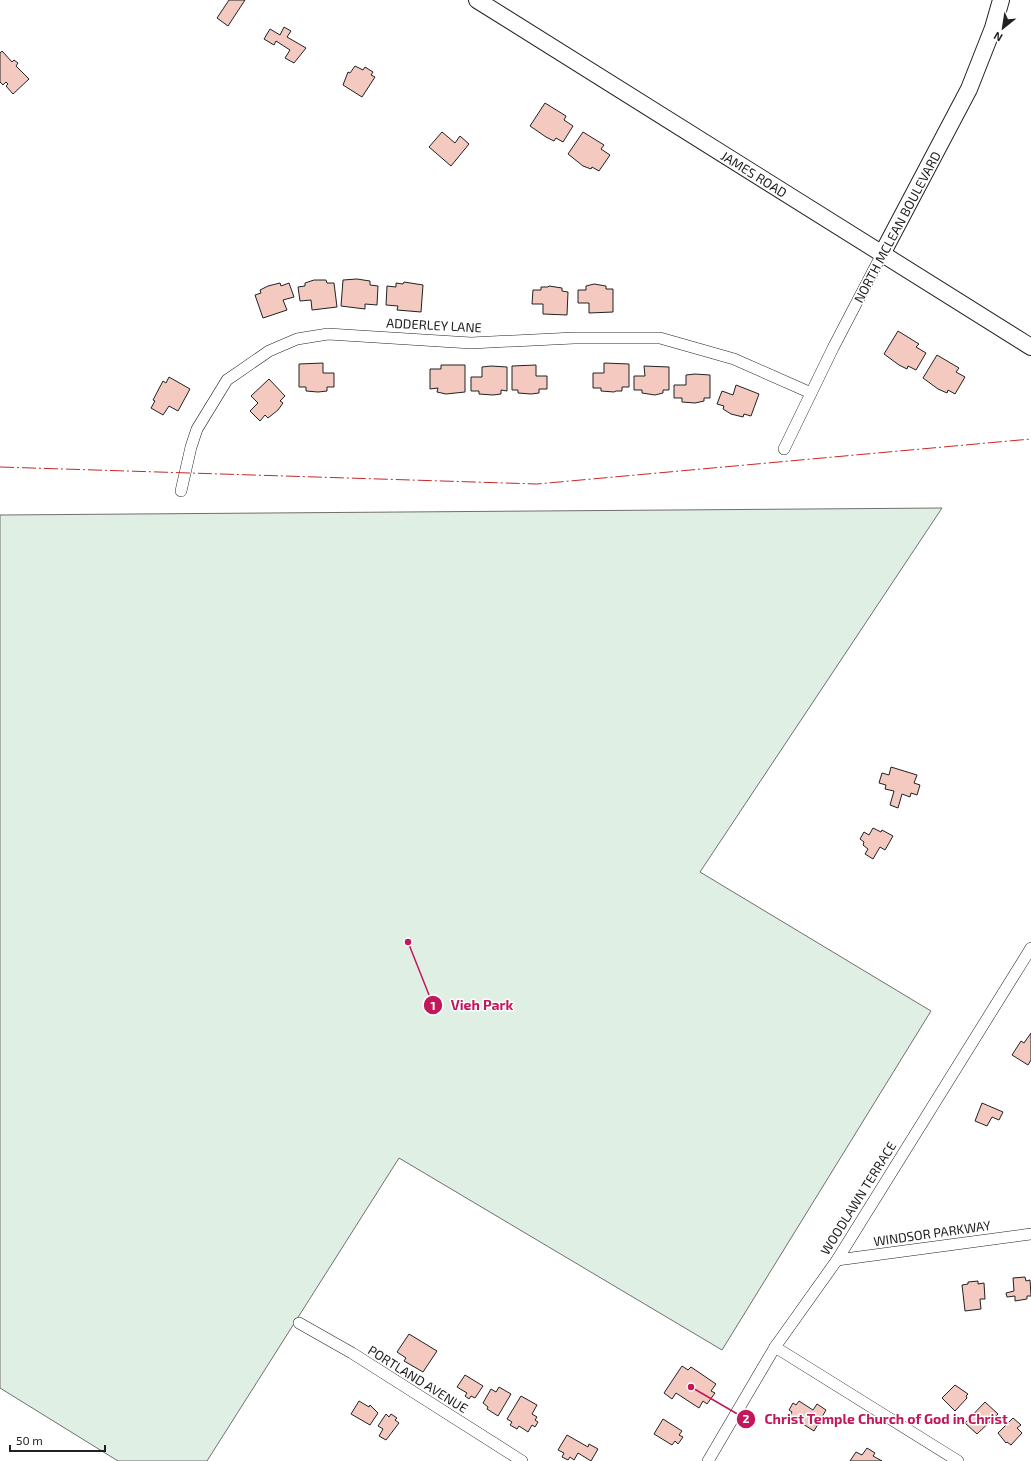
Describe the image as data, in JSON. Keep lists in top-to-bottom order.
{
  "streets": {
    "main road": ["JAMES ROAD", "NORTH MCLEAN BOULEVARD"],
    "street": [
      "ADDERLEY LANE",
      "WOODLAWN TERRACE",
      "WINDSOR PARKWAY",
      "PORTLAND AVENUE"
    ]
  },
  "crossings": [
    ["JAMES ROAD", "NORTH MCLEAN BOULEVARD"],
    ["NORTH MCLEAN BOULEVARD", "ADDERLEY LANE"],
    ["WOODLAWN TERRACE", "WINDSOR PARKWAY"]
  ],
  "places": ["Vieh Park", "Christ Temple Church of God in Christ"],
  "scale_bar": "50 m",
  "north": "bottom left"
}
